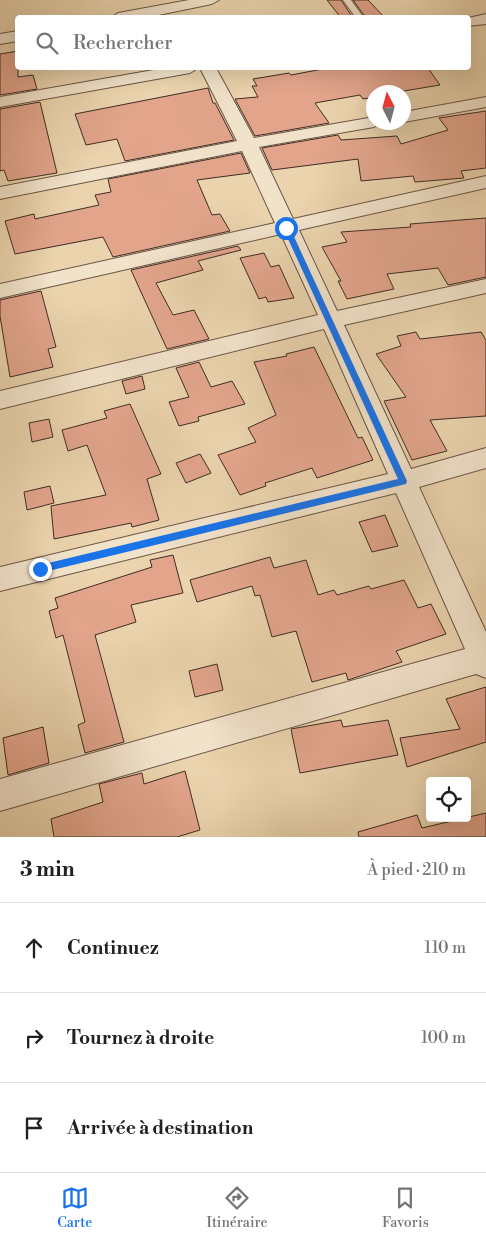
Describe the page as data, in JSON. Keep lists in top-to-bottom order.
{
  "north": "top",
  "page": {
    "search": "Rechercher",
    "heading": ["3 min", "À pied · 210 m"],
    "list": [
      ["Continuez", "110 m"],
      ["Tournez à droite", "100 m"],
      "Arrivée à destination"
    ],
    "nav": ["Carte", "Itinéraire", "Favoris"]
  }
}
